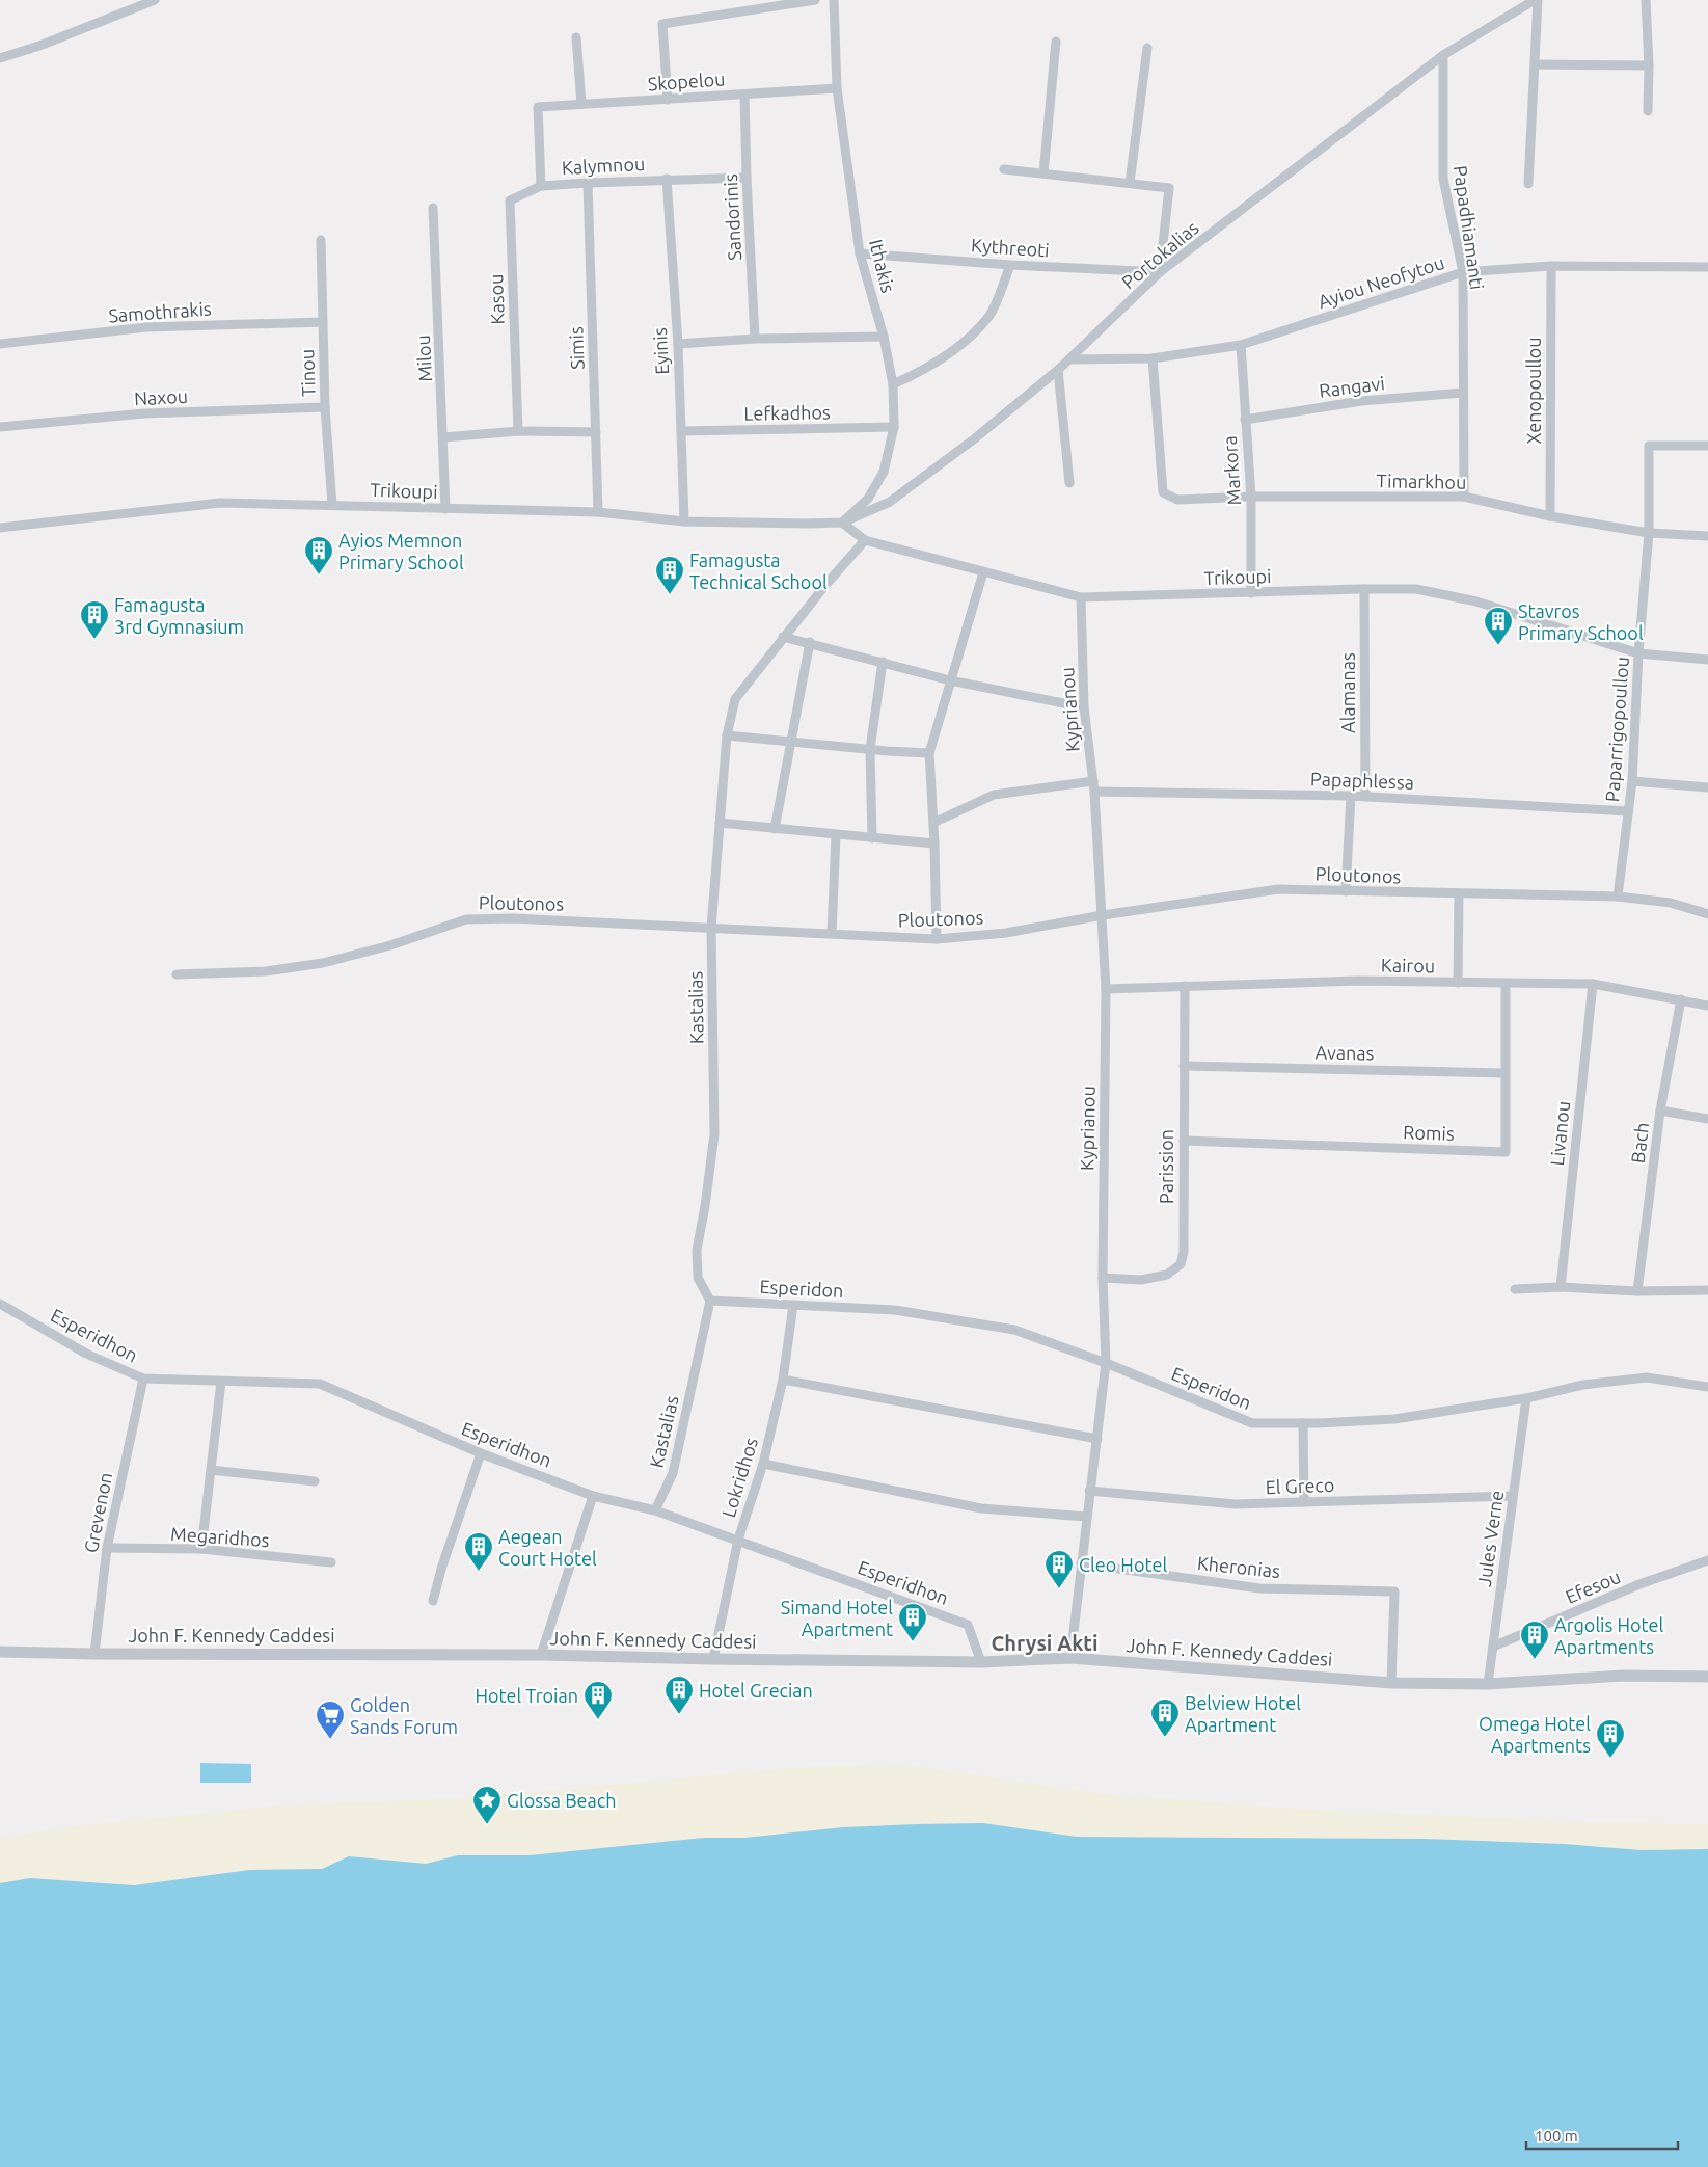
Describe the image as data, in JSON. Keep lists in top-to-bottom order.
{
  "streets": {
    "street": [
      "Skopelou",
      "Kalymnou",
      "Sandorinis",
      "Papadhiamanti",
      "Kythreoti",
      "Portokalias",
      "Ithakis",
      "Ayiou Neofytou",
      "Kasou",
      "Samothrakis",
      "Simis",
      "Eyinis",
      "Milou",
      "Tinou",
      "Rangavi",
      "Xenopoullou",
      "Naxou",
      "Lefkadhos",
      "Markora",
      "Timarkhou",
      "Trikoupi",
      "Alamanas",
      "Kyprianou",
      "Paparrigopoullou",
      "Papaphlessa",
      "Ploutonos",
      "Kairou",
      "Kastalias",
      "Avanas",
      "Romis",
      "Livanou",
      "Bach",
      "Parission",
      "Esperidon",
      "Esperidhon",
      "Lokridhos",
      "El Greco",
      "Grevenon",
      "Megaridhos",
      "Jules Verne",
      "Kheronias",
      "Efesou",
      "John F. Kennedy Caddesi"
    ]
  },
  "crossings": [
    ["Skopelou", "Kalymnou"],
    ["Skopelou", "Sandorinis"],
    ["Skopelou", "Ithakis"],
    ["Kalymnou", "Sandorinis"],
    ["Kalymnou", "Kasou"],
    ["Kalymnou", "Simis"],
    ["Kalymnou", "Eyinis"],
    ["Papadhiamanti", "Portokalias"],
    ["Papadhiamanti", "Ayiou Neofytou"],
    ["Papadhiamanti", "Rangavi"],
    ["Papadhiamanti", "Timarkhou"],
    ["Kythreoti", "Portokalias"],
    ["Kythreoti", "Ithakis"],
    ["Portokalias", "Ithakis"],
    ["Portokalias", "Ayiou Neofytou"],
    ["Portokalias", "Trikoupi"],
    ["Ithakis", "Lefkadhos"],
    ["Ithakis", "Trikoupi"],
    ["Ayiou Neofytou", "Xenopoullou"],
    ["Ayiou Neofytou", "Markora"],
    ["Ayiou Neofytou", "Timarkhou"],
    ["Samothrakis", "Tinou"],
    ["Simis", "Trikoupi"],
    ["Eyinis", "Lefkadhos"],
    ["Eyinis", "Trikoupi"],
    ["Milou", "Trikoupi"],
    ["Tinou", "Naxou"],
    ["Tinou", "Trikoupi"],
    ["Rangavi", "Markora"],
    ["Xenopoullou", "Timarkhou"],
    ["Markora", "Timarkhou"],
    ["Markora", "Trikoupi"],
    ["Timarkhou", "Paparrigopoullou"],
    ["Trikoupi", "Alamanas"],
    ["Trikoupi", "Kyprianou"],
    ["Trikoupi", "Paparrigopoullou"],
    ["Trikoupi", "Kastalias"],
    ["Alamanas", "Papaphlessa"],
    ["Kyprianou", "Papaphlessa"],
    ["Kyprianou", "Ploutonos"],
    ["Kyprianou", "Kairou"],
    ["Kyprianou", "Parission"],
    ["Kyprianou", "Esperidon"],
    ["Kyprianou", "El Greco"],
    ["Kyprianou", "Kheronias"],
    ["Kyprianou", "John F. Kennedy Caddesi"],
    ["Paparrigopoullou", "Papaphlessa"],
    ["Paparrigopoullou", "Ploutonos"],
    ["Ploutonos", "Kastalias"],
    ["Kairou", "Romis"],
    ["Kairou", "Livanou"],
    ["Kairou", "Bach"],
    ["Kairou", "Parission"],
    ["Kastalias", "Esperidon"],
    ["Kastalias", "Esperidhon"],
    ["Avanas", "Romis"],
    ["Avanas", "Parission"],
    ["Romis", "Parission"],
    ["Esperidon", "Lokridhos"],
    ["Esperidon", "Jules Verne"],
    ["Esperidhon", "Lokridhos"],
    ["Esperidhon", "Grevenon"],
    ["Esperidhon", "John F. Kennedy Caddesi"],
    ["Lokridhos", "John F. Kennedy Caddesi"],
    ["El Greco", "Jules Verne"],
    ["Grevenon", "Megaridhos"],
    ["Grevenon", "John F. Kennedy Caddesi"],
    ["Jules Verne", "Efesou"],
    ["Jules Verne", "John F. Kennedy Caddesi"],
    ["Kheronias", "John F. Kennedy Caddesi"]
  ],
  "districts": ["Chrysi Akti"],
  "places": {
    "building": [
      "Ayios Memnon Primary School",
      "Famagusta Technical School",
      "Famagusta 3rd Gymnasium",
      "Stavros Primary School",
      "Aegean Court Hotel",
      "Cleo Hotel",
      "Simand Hotel Apartment",
      "Argolis Hotel Apartments",
      "Hotel Grecian",
      "Hotel Troian",
      "Belview Hotel Apartment",
      "Omega Hotel Apartments"
    ],
    "supermarket": ["Golden Sands Forum"],
    "place": ["Glossa Beach"]
  },
  "scale_bar": "100 m"
}
